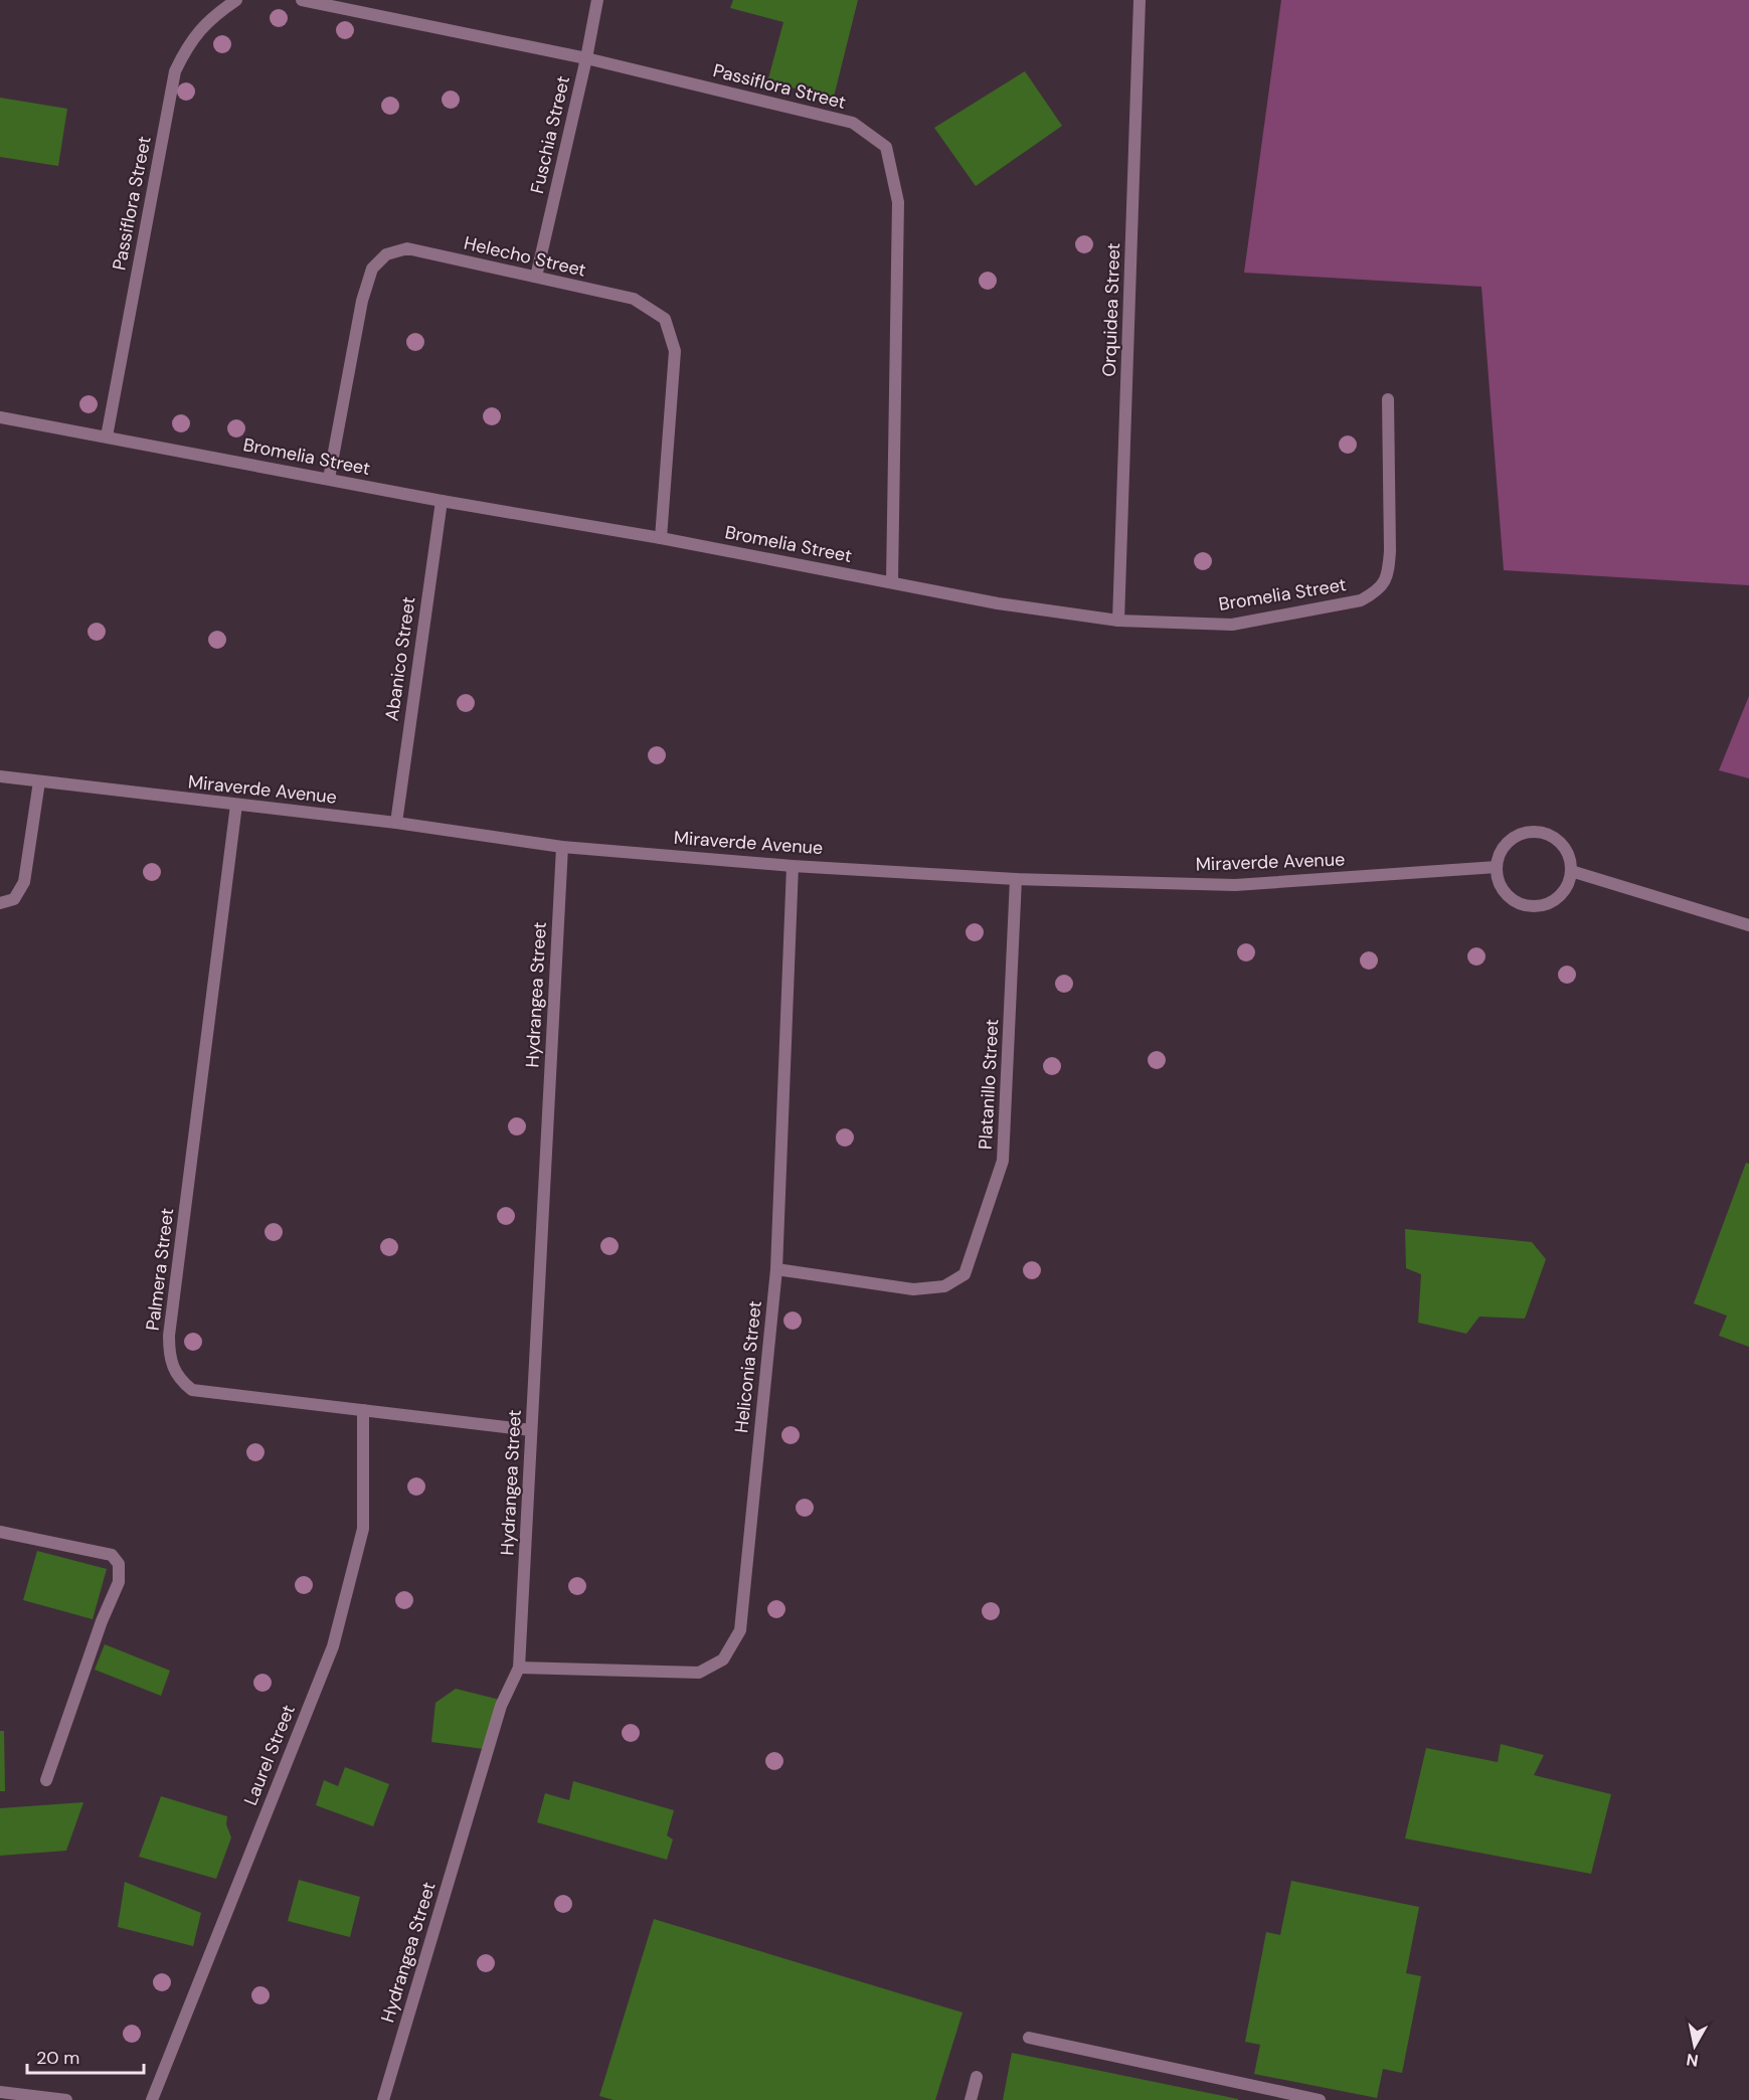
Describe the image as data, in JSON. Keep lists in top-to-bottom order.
{
  "streets": {
    "street": [
      "Passiflora Street",
      "Fuschia Street",
      "Helecho Street",
      "Orquidea Street",
      "Bromelia Street",
      "Abanico Street",
      "Miraverde Avenue",
      "Hydrangea Street",
      "Platanillo Street",
      "Palmera Street",
      "Heliconia Street",
      "Laurel Street"
    ]
  },
  "crossings": [
    ["Passiflora Street", "Fuschia Street"],
    ["Passiflora Street", "Bromelia Street"],
    ["Fuschia Street", "Helecho Street"],
    ["Helecho Street", "Bromelia Street"],
    ["Orquidea Street", "Bromelia Street"],
    ["Bromelia Street", "Abanico Street"],
    ["Abanico Street", "Miraverde Avenue"],
    ["Miraverde Avenue", "Hydrangea Street"],
    ["Miraverde Avenue", "Platanillo Street"],
    ["Miraverde Avenue", "Palmera Street"],
    ["Miraverde Avenue", "Heliconia Street"],
    ["Hydrangea Street", "Palmera Street"],
    ["Hydrangea Street", "Heliconia Street"],
    ["Platanillo Street", "Heliconia Street"],
    ["Palmera Street", "Laurel Street"]
  ],
  "scale_bar": "20 m",
  "north": "bottom"
}
